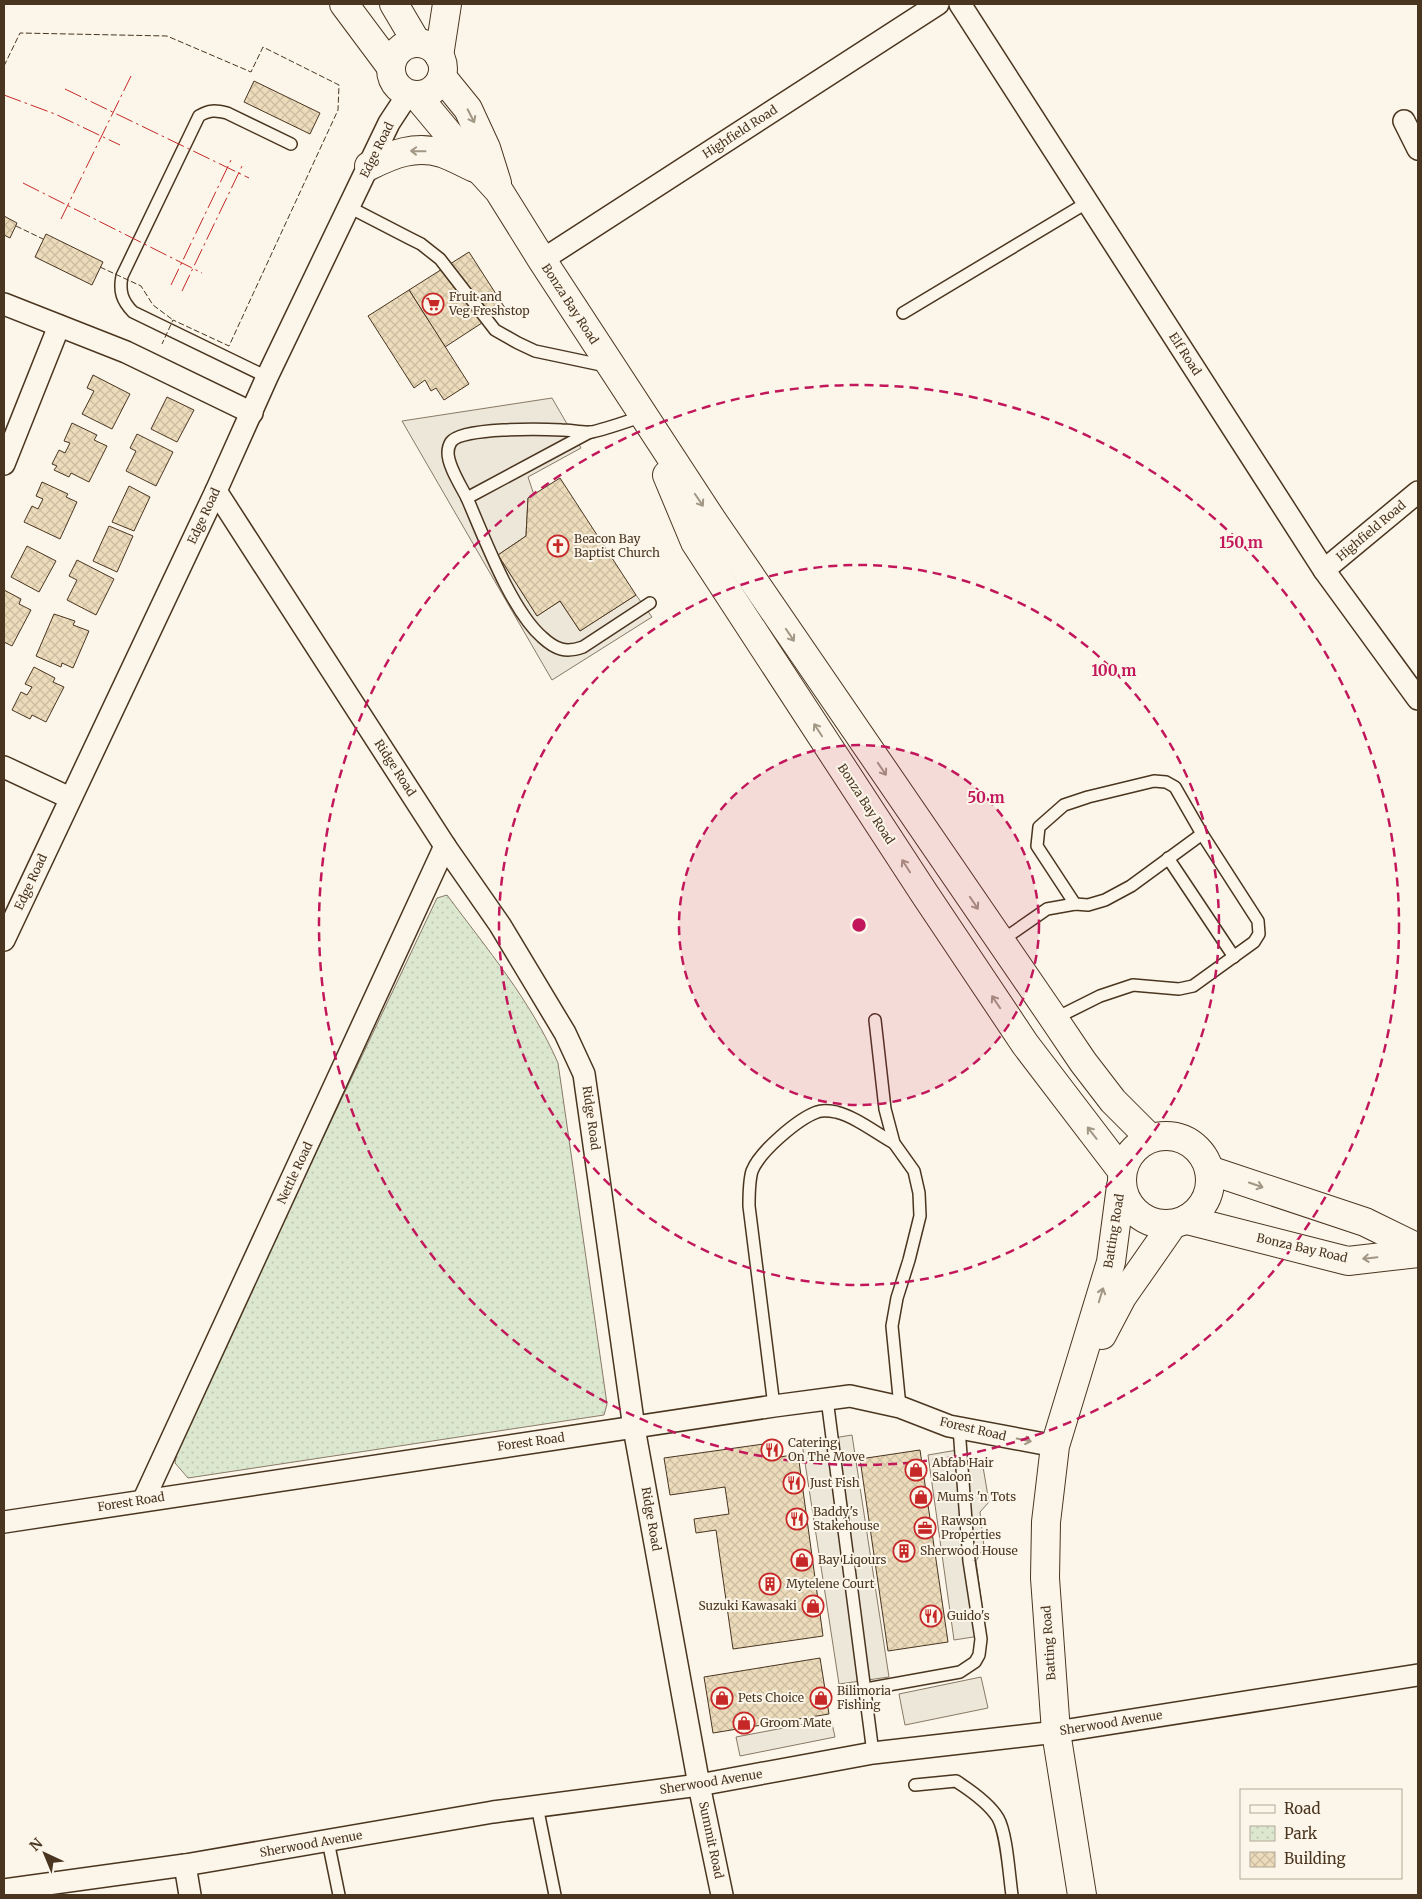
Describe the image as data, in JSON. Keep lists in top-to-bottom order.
{
  "streets": {
    "main road": ["Bonza Bay Road", "Batting Road"],
    "street": [
      "Highfield Road",
      "Edge Road",
      "Elf Road",
      "Ridge Road",
      "Nettle Road",
      "Forest Road",
      "Sherwood Avenue",
      "Summit Road"
    ]
  },
  "crossings": [
    ["Highfield Road", "Bonza Bay Road"],
    ["Highfield Road", "Elf Road"],
    ["Edge Road", "Bonza Bay Road"],
    ["Edge Road", "Ridge Road"],
    ["Bonza Bay Road", "Batting Road"],
    ["Ridge Road", "Nettle Road"],
    ["Ridge Road", "Forest Road"],
    ["Ridge Road", "Sherwood Avenue"],
    ["Ridge Road", "Summit Road"],
    ["Nettle Road", "Forest Road"],
    ["Batting Road", "Forest Road"],
    ["Batting Road", "Sherwood Avenue"],
    ["Sherwood Avenue", "Summit Road"]
  ],
  "places": {
    "supermarket": ["Fruit and Veg Freshstop"],
    "church": ["Beacon Bay Baptist Church"],
    "restaurant": [
      "Catering On The Move",
      "Just Fish",
      "Baddy's Stakehouse",
      "Guido's"
    ],
    "shop": [
      "Abfab Hair Saloon",
      "Mums 'n Tots",
      "Bay Liqours",
      "Suzuki Kawasaki",
      "Pets Choice",
      "Bilimoria Fishing",
      "Groom Mate"
    ],
    "office": ["Rawson Properties"],
    "building": ["Sherwood House", "Mytelene Court"]
  },
  "legend": ["Road", "Park", "Building"],
  "north": "top left",
  "rings": ["150 m", "100 m", "50 m"]
}
